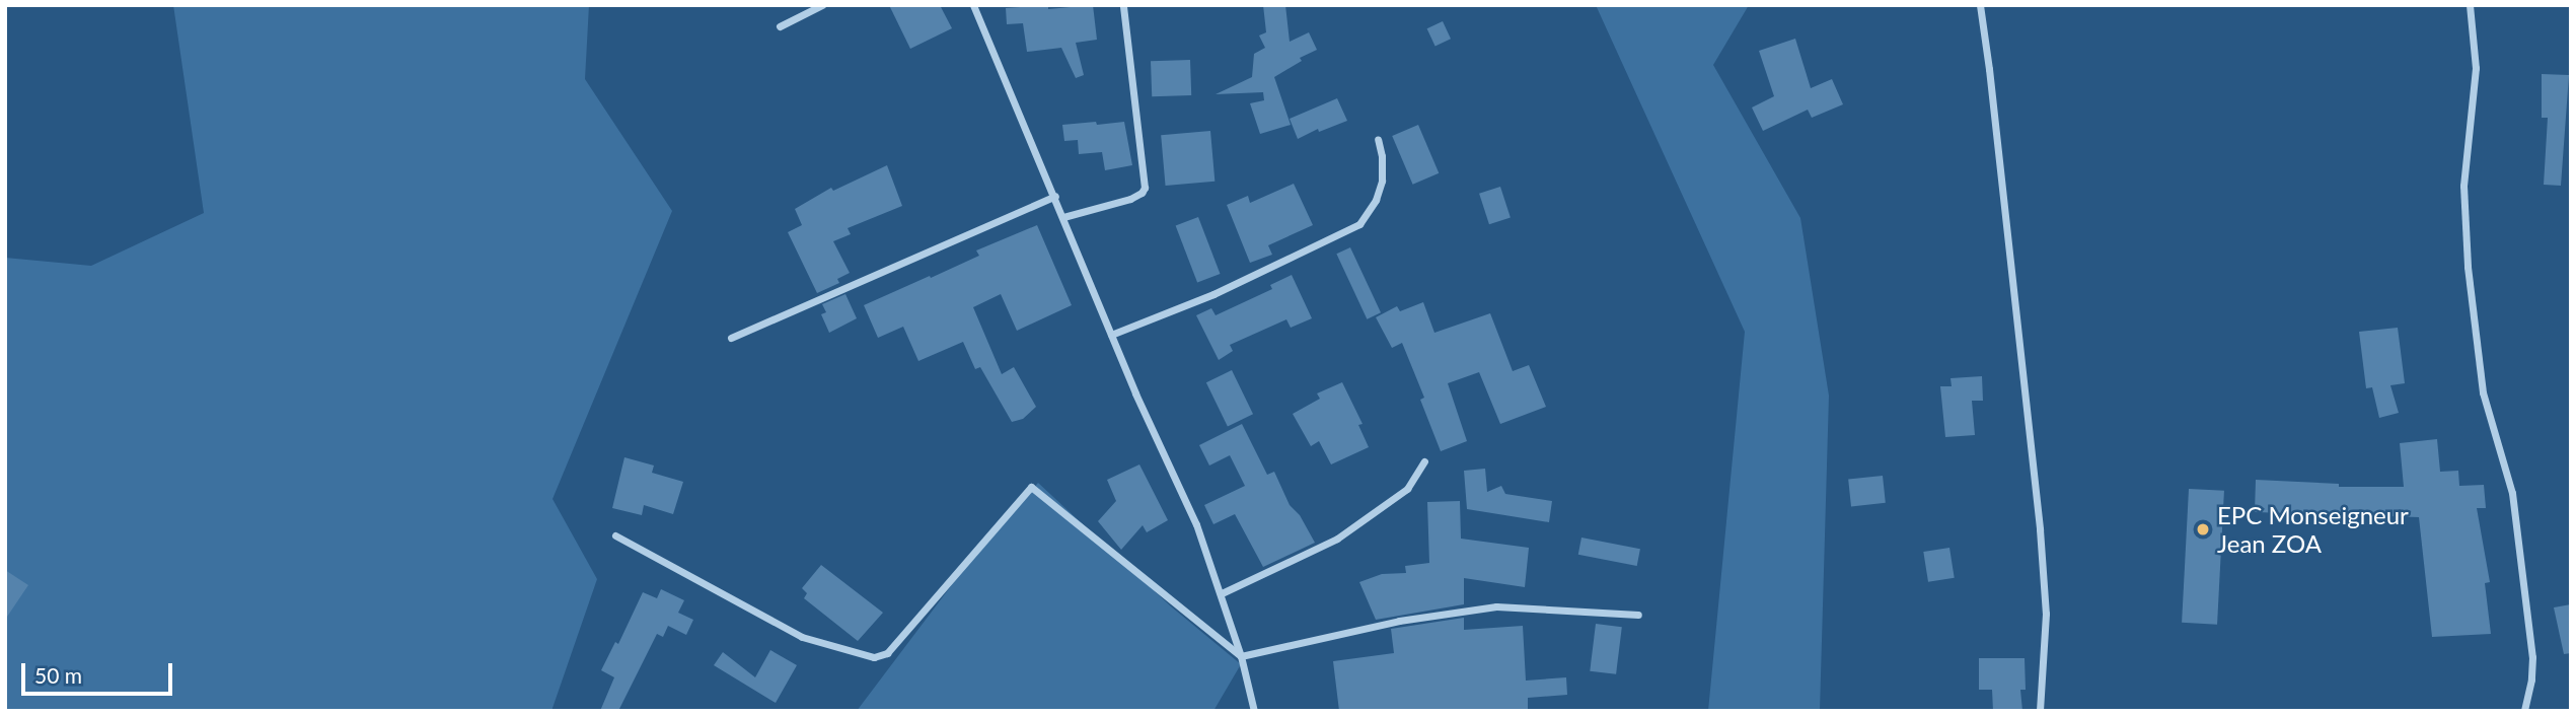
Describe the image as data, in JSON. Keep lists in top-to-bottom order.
{
  "places": ["EPC Monseigneur Jean ZOA"],
  "scale_bar": "50 m"
}
